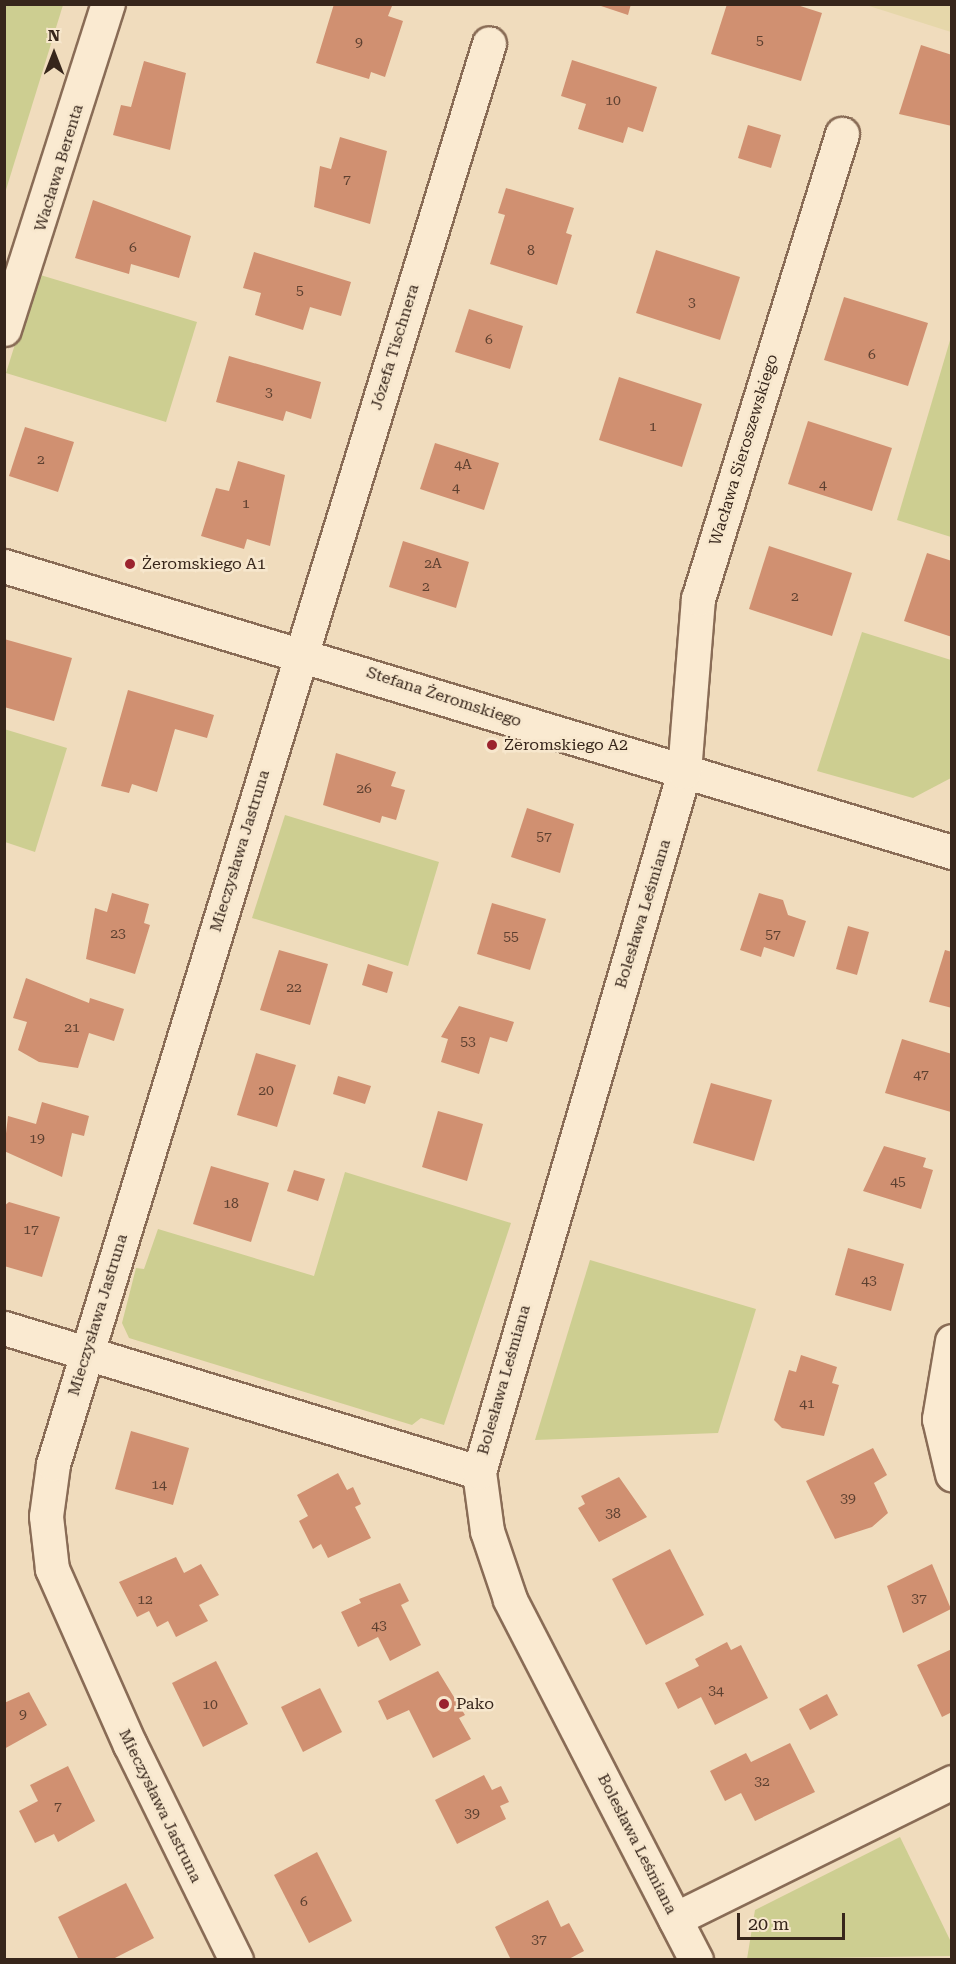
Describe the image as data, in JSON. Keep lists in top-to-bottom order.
{
  "streets": {
    "street": [
      "Wacława Berenta",
      "Józefa Tischnera",
      "Wacława Sieroszewskiego",
      "Stefana Żeromskiego",
      "Mieczysława Jastruna",
      "Bolesława Leśmiana"
    ]
  },
  "crossings": [
    ["Józefa Tischnera", "Stefana Żeromskiego"],
    ["Józefa Tischnera", "Mieczysława Jastruna"],
    ["Wacława Sieroszewskiego", "Stefana Żeromskiego"],
    ["Wacława Sieroszewskiego", "Bolesława Leśmiana"],
    ["Stefana Żeromskiego", "Mieczysława Jastruna"],
    ["Stefana Żeromskiego", "Bolesława Leśmiana"]
  ],
  "places": ["Żeromskiego A1", "Żeromskiego A2", "Pako"],
  "house_numbers": [
    "5",
    "9",
    "10",
    "7",
    "6",
    "8",
    "5",
    "3",
    "6",
    "6",
    "3",
    "1",
    "2",
    "4A",
    "4",
    "4",
    "1",
    "2A",
    "2",
    "2",
    "26",
    "57",
    "23",
    "57",
    "55",
    "22",
    "21",
    "53",
    "47",
    "20",
    "19",
    "45",
    "18",
    "17",
    "43",
    "41",
    "14",
    "39",
    "38",
    "37",
    "12",
    "43",
    "34",
    "10",
    "9",
    "32",
    "7",
    "39",
    "6",
    "37"
  ],
  "scale_bar": "20 m",
  "north": "top"
}
